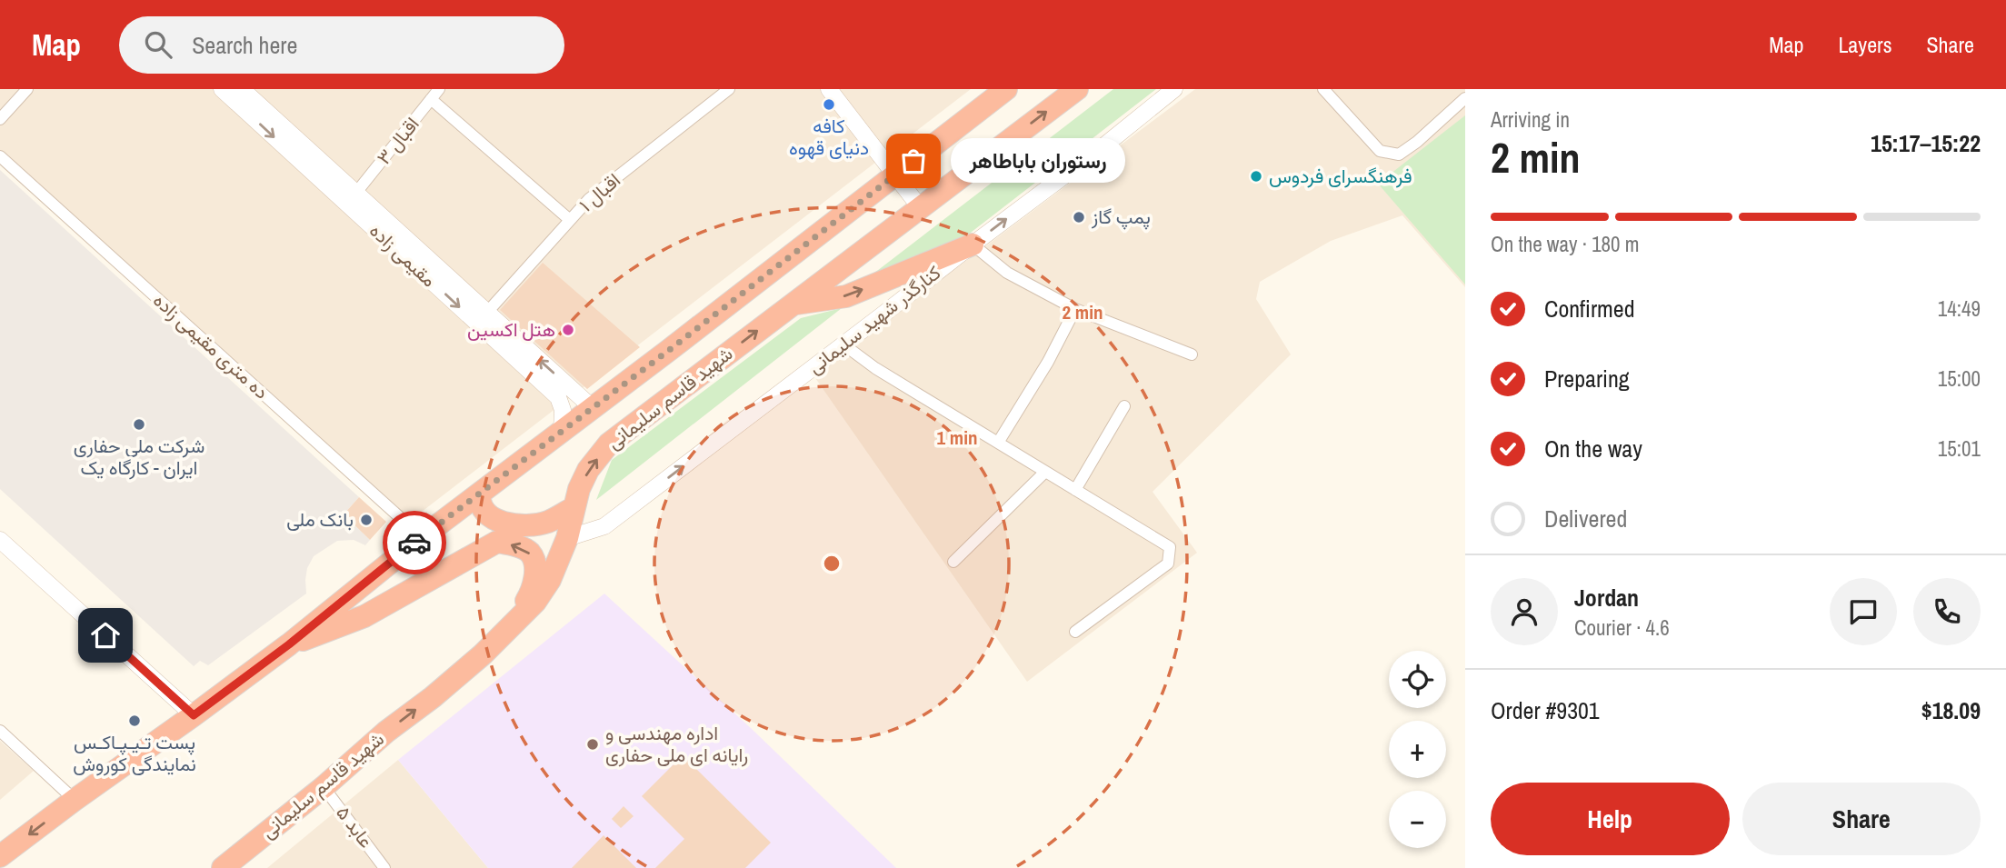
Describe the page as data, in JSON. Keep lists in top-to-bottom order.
{
  "streets": {
    "highway": ["شهید قاسم سلیمانی"],
    "main road": ["کنارگذر شهید سلیمانی"],
    "street": [
      "اقبال ۳",
      "اقبال ۱",
      "ده متری مقیمی زاده",
      "عابد ۵"
    ]
  },
  "crossings": [
    ["کنارگذر شهید سلیمانی", "شهید قاسم سلیمانی"],
    ["ده متری مقیمی زاده", "شهید قاسم سلیمانی"],
    ["شهید قاسم سلیمانی", "عابد ۵"]
  ],
  "one_way": ["کنارگذر شهید سلیمانی"],
  "places": [
    "کافه دنیای قهوه",
    "رستوران باباطاهر",
    "فرهنگسرای فردوس",
    "پمپ گاز",
    "هتل اکسین",
    "شرکت ملی حفاری ایران - کارگاه یک",
    "بانک ملی",
    "پست تـیـپـاکـس نمایندگی کوروش",
    "اداره مهندسی و رایانه ای ملی حفاری"
  ],
  "page": {
    "header": "Map",
    "search": "Search here",
    "nav": ["Map", "Layers", "Share"],
    "heading": ["2 min", "Arriving in", "15:17–15:22"],
    "panel": [
      "Jordan",
      "Courier · 4.6",
      "Order #9301",
      "$18.09"
    ],
    "bubble": "رستوران باباطاهر",
    "bar": "On the way · 180 m",
    "list": [
      ["Confirmed", "14:49"],
      ["Preparing", "15:00"],
      ["On the way", "15:01"],
      "Delivered"
    ],
    "map_buttons": ["+", "−"],
    "buttons": ["Help", "Share"]
  },
  "rings": ["2 min", "1 min"]
}
